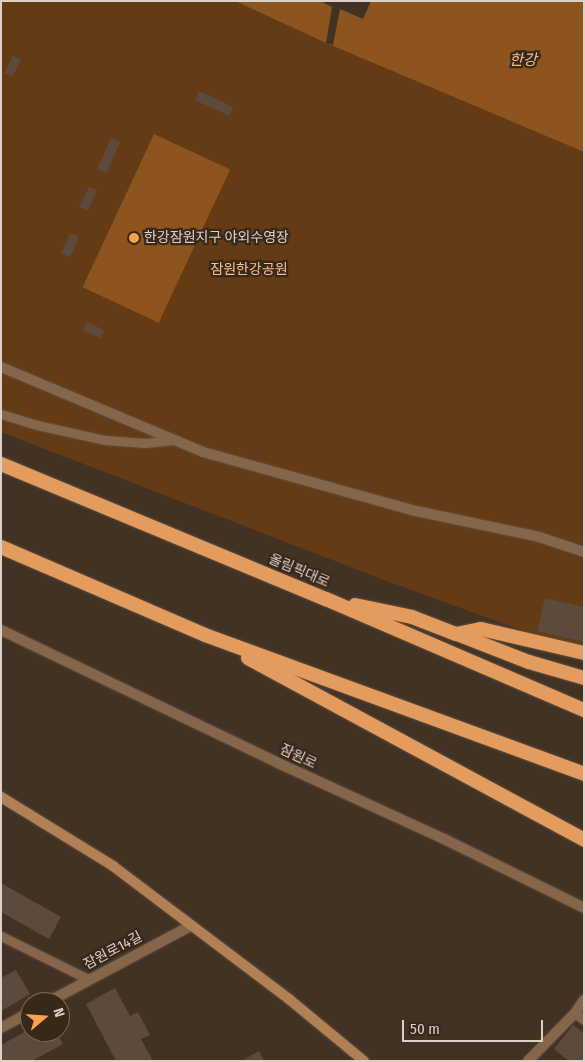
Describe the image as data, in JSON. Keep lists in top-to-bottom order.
{
  "streets": {
    "highway": ["올림픽대로"],
    "street": ["잠원로", "잠원로14길"]
  },
  "water": ["한강"],
  "parks": ["잠원한강공원"],
  "places": ["한강잠원지구 야외수영장"],
  "scale_bar": "50 m",
  "north": "right"
}
